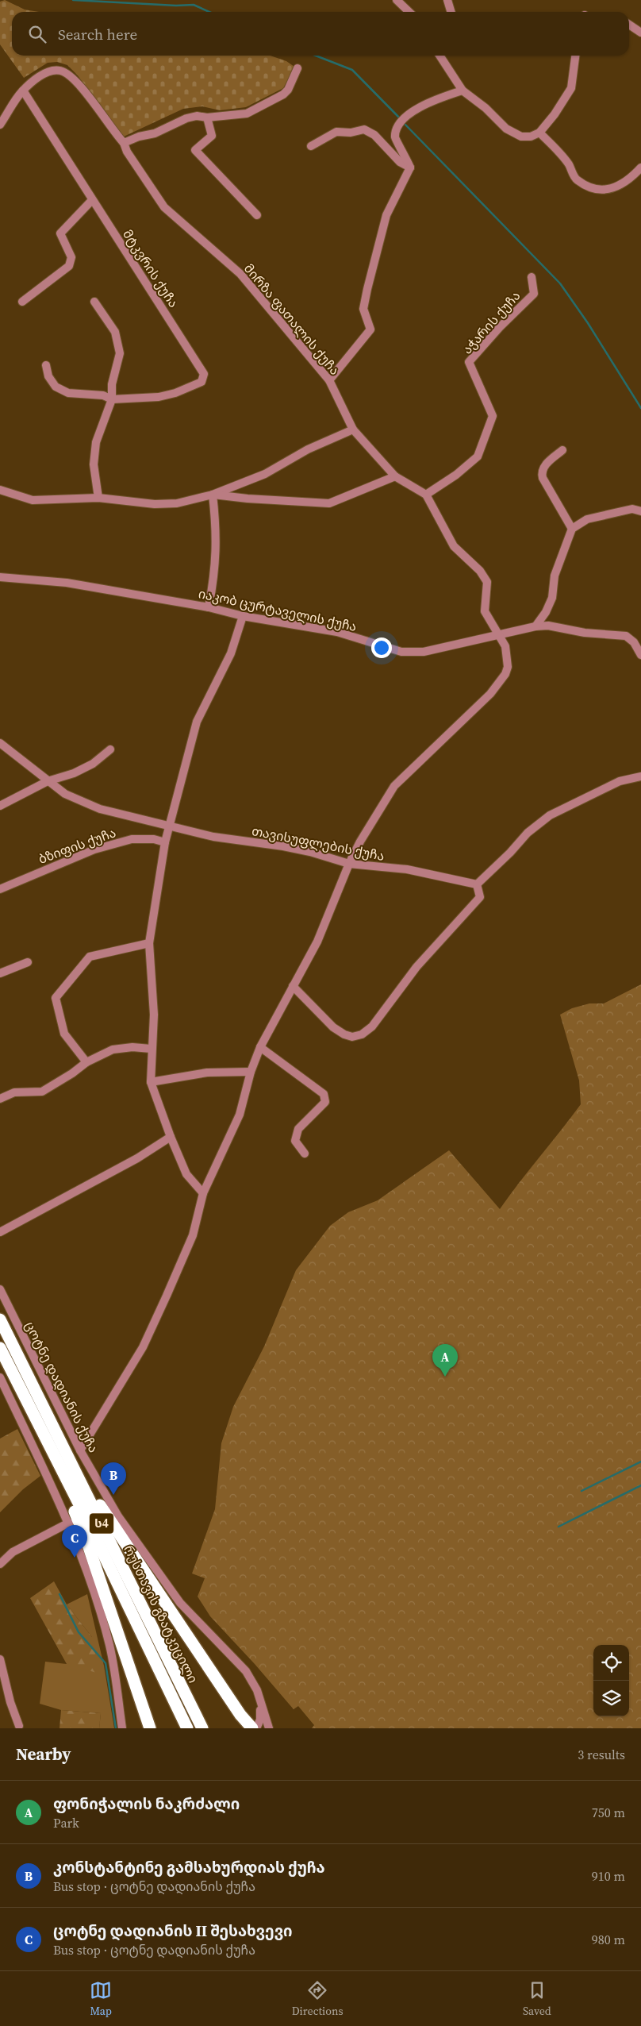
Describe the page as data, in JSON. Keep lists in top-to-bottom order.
{
  "streets": {
    "highway": ["ს4", "რუსთავის გზატკეცილი"],
    "street": [
      "მტკვრის ქუჩა",
      "მირზა ფათალის ქუჩა",
      "აჭარის ქუჩა",
      "იაკობ ცურტაველის ქუჩა",
      "თავისუფლების ქუჩა",
      "ბზიფის ქუჩა",
      "ცოტნე დადიანის ქუჩა"
    ]
  },
  "crossings": [
    ["მტკვრის ქუჩა", "მირზა ფათალის ქუჩა"],
    ["მირზა ფათალის ქუჩა", "აჭარის ქუჩა"]
  ],
  "page": {
    "search": "Search here",
    "pins": ["A", "B", "C"],
    "heading": ["Nearby", "3 results"],
    "list": [
      {
        "mark": "A",
        "name": "ფონიჭალის ნაკრძალი",
        "note": "Park",
        "value": "750 m"
      },
      {
        "mark": "B",
        "name": "კონსტანტინე გამსახურდიას ქუჩა",
        "note": "Bus stop · ცოტნე დადიანის ქუჩა",
        "value": "910 m"
      },
      {
        "mark": "C",
        "name": "ცოტნე დადიანის II შესახვევი",
        "note": "Bus stop · ცოტნე დადიანის ქუჩა",
        "value": "980 m"
      }
    ],
    "nav": ["Map", "Directions", "Saved"]
  }
}
